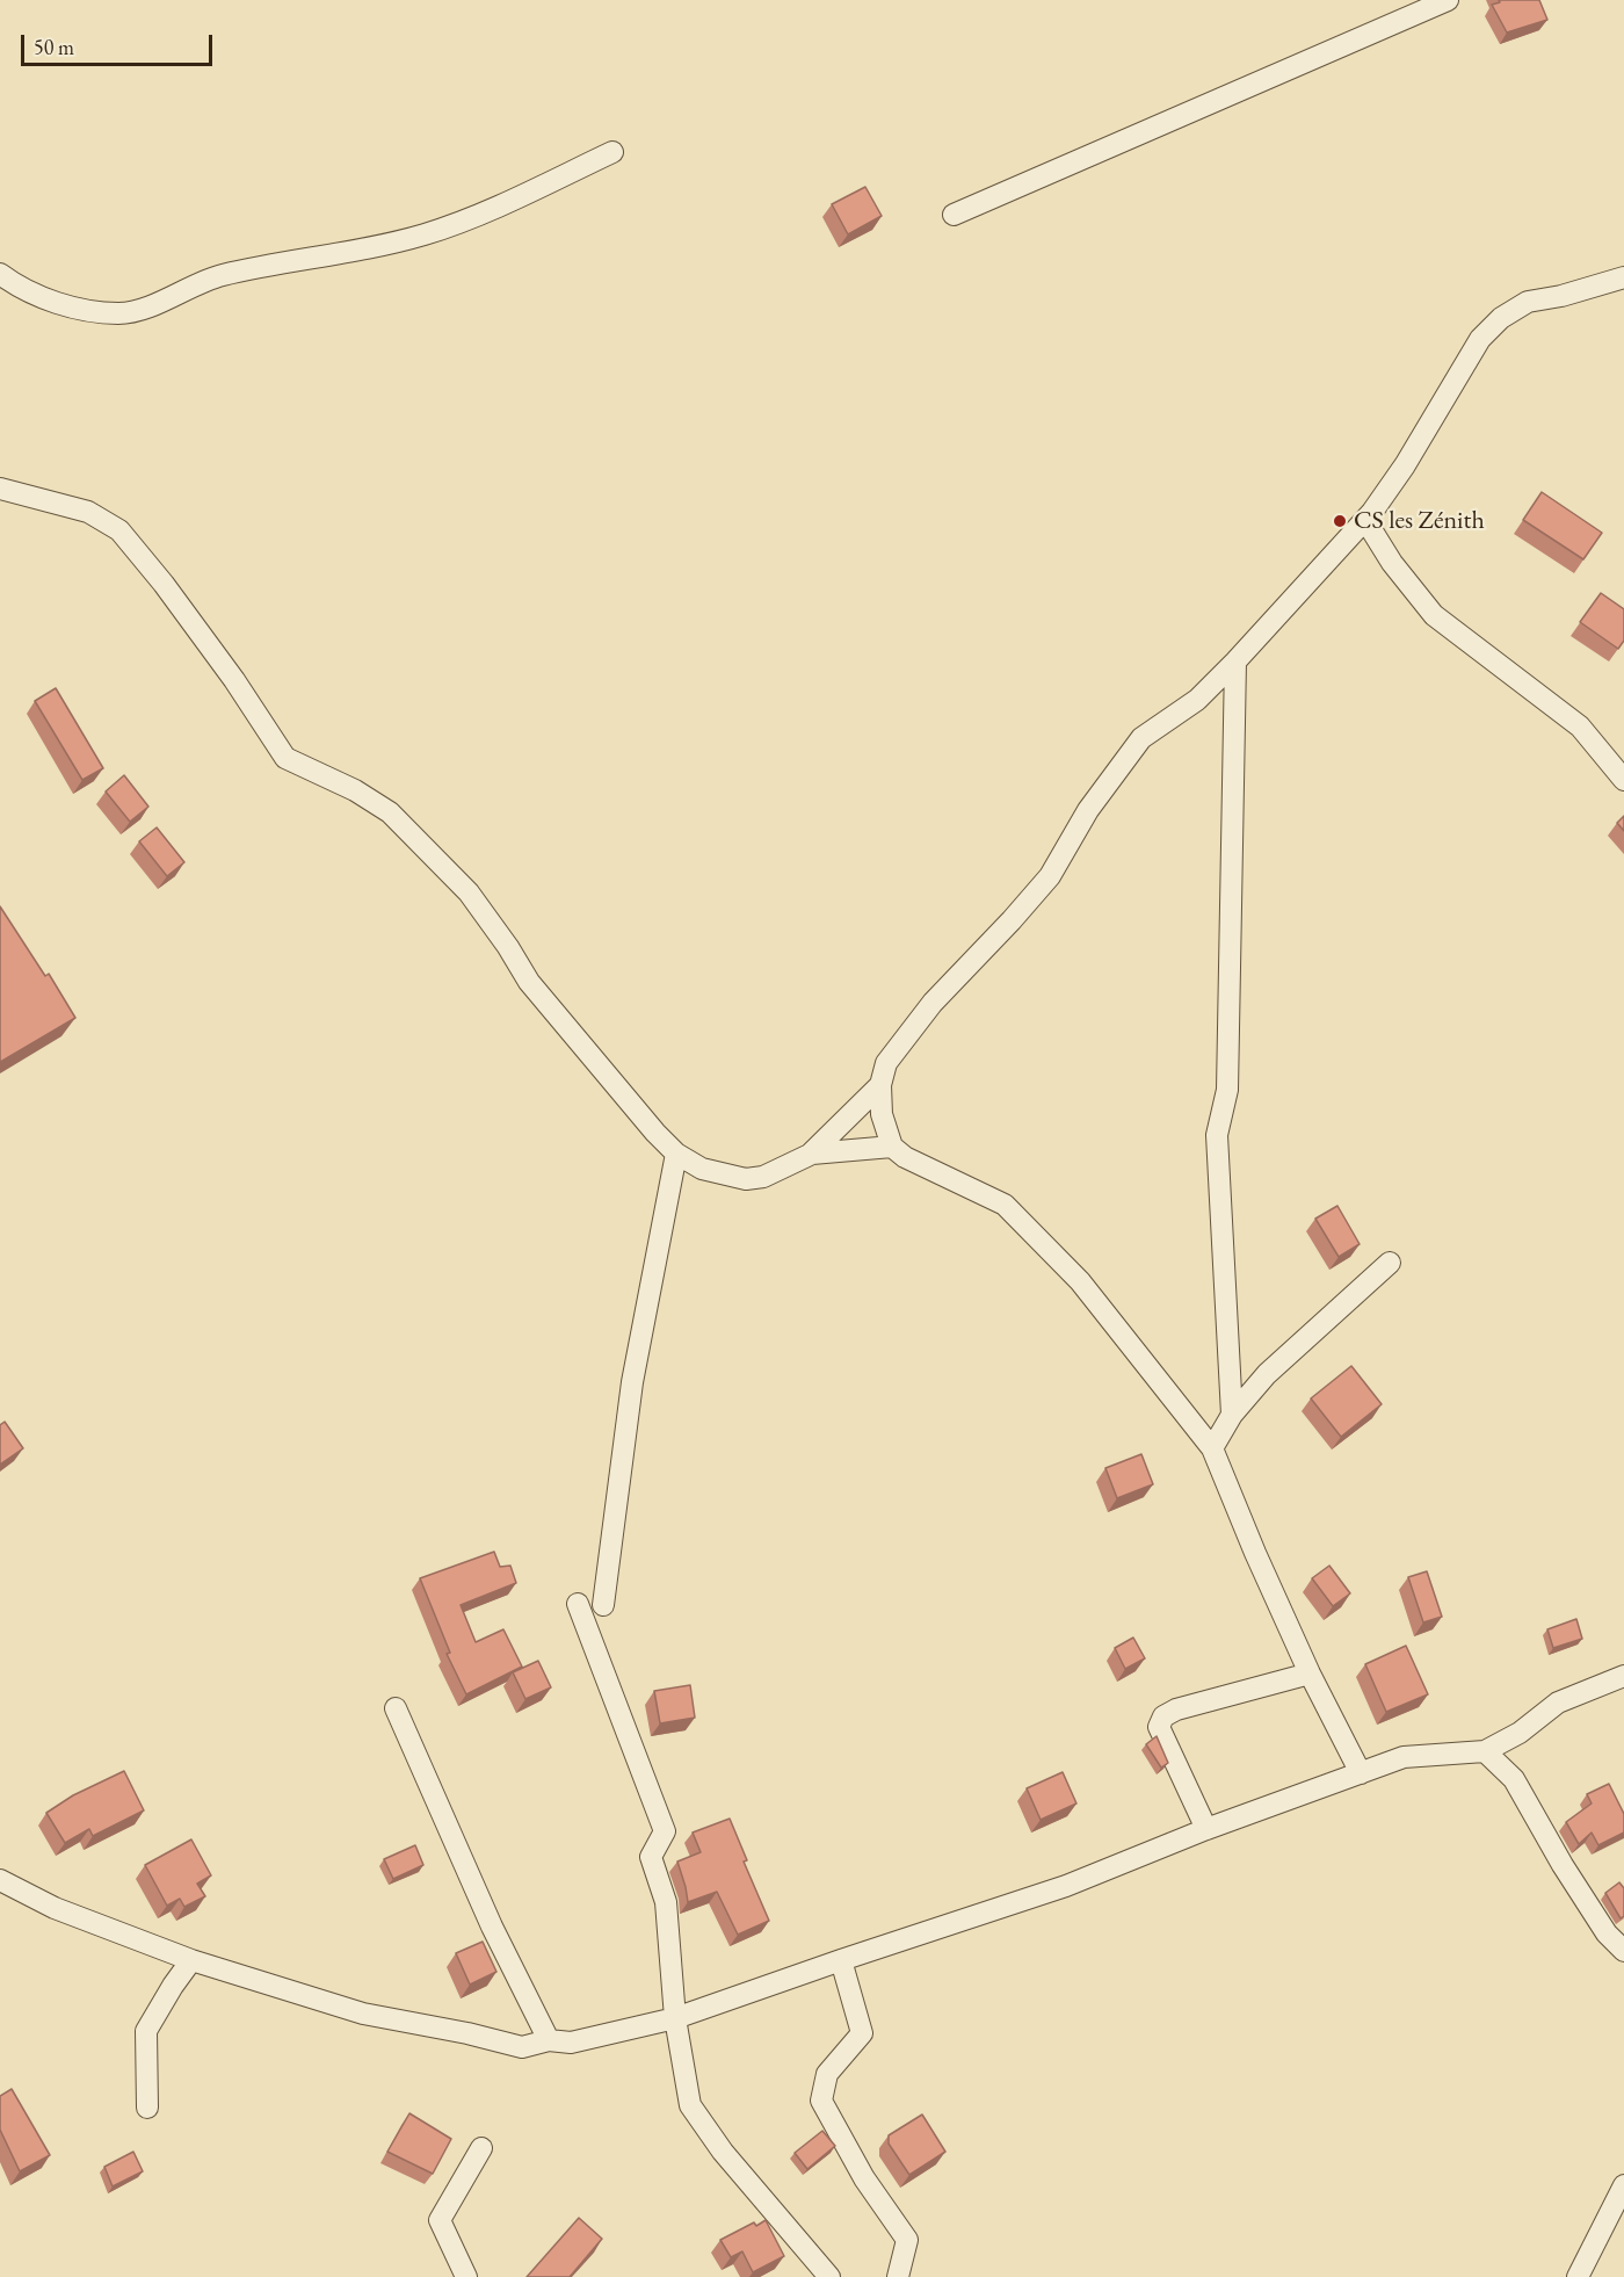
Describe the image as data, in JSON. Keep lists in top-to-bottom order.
{
  "places": ["CS les Zénith"],
  "scale_bar": "50 m"
}
